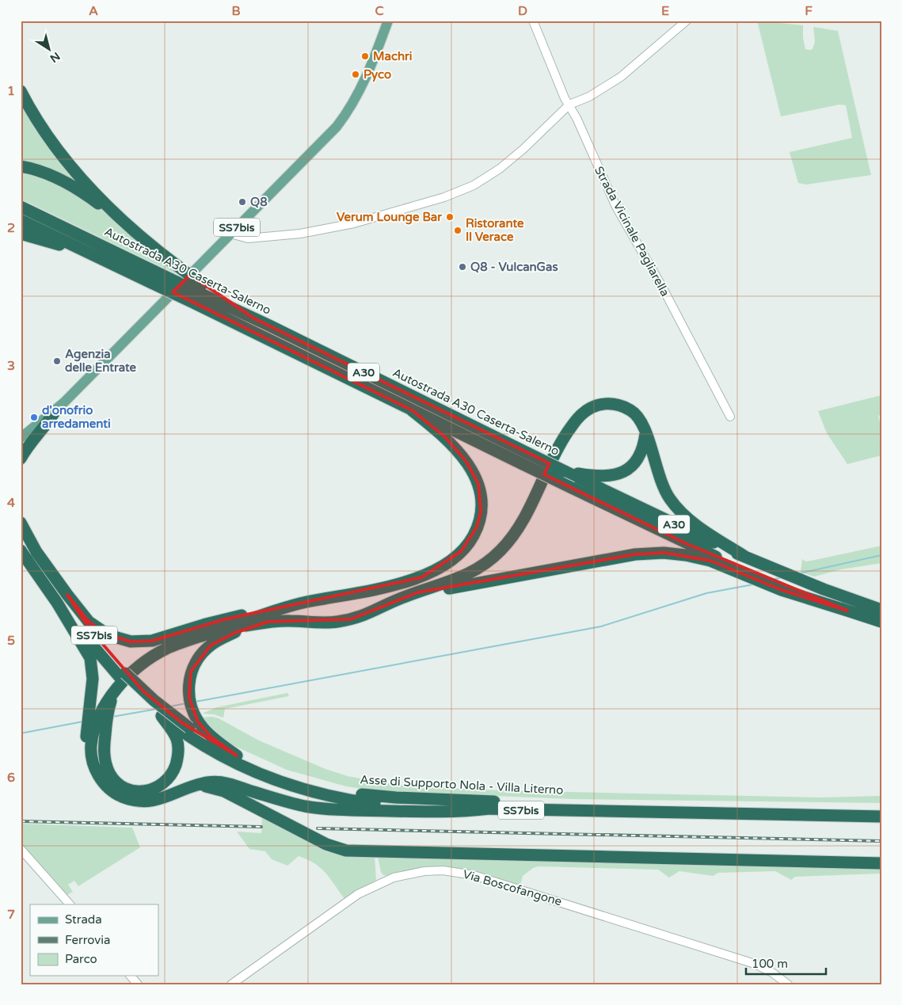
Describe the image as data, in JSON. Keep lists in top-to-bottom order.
{
  "streets": {
    "highway": [
      "SS7bis",
      "Autostrada A30 Caserta-Salerno",
      "A30",
      "Asse di Supporto Nola - Villa Literno"
    ],
    "street": ["Strada Vicinale Pagliarella", "Via Boscofangone"]
  },
  "crossings": [
    ["SS7bis", "Asse di Supporto Nola - Villa Literno"]
  ],
  "places": [
    "Machri",
    "Pyco",
    "Q8",
    "Verum Lounge Bar",
    "Ristorante Il Verace",
    "Q8 - VulcanGas",
    "Agenzia delle Entrate",
    "d'onofrio arredamenti"
  ],
  "legend": ["Strada", "Ferrovia", "Parco"],
  "scale_bar": "100 m",
  "north": "bottom right",
  "grid": {
    "columns": [
      "A",
      "B",
      "C",
      "D",
      "E",
      "F"
    ],
    "rows": [
      "1",
      "2",
      "3",
      "4",
      "5",
      "6",
      "7"
    ]
  }
}
